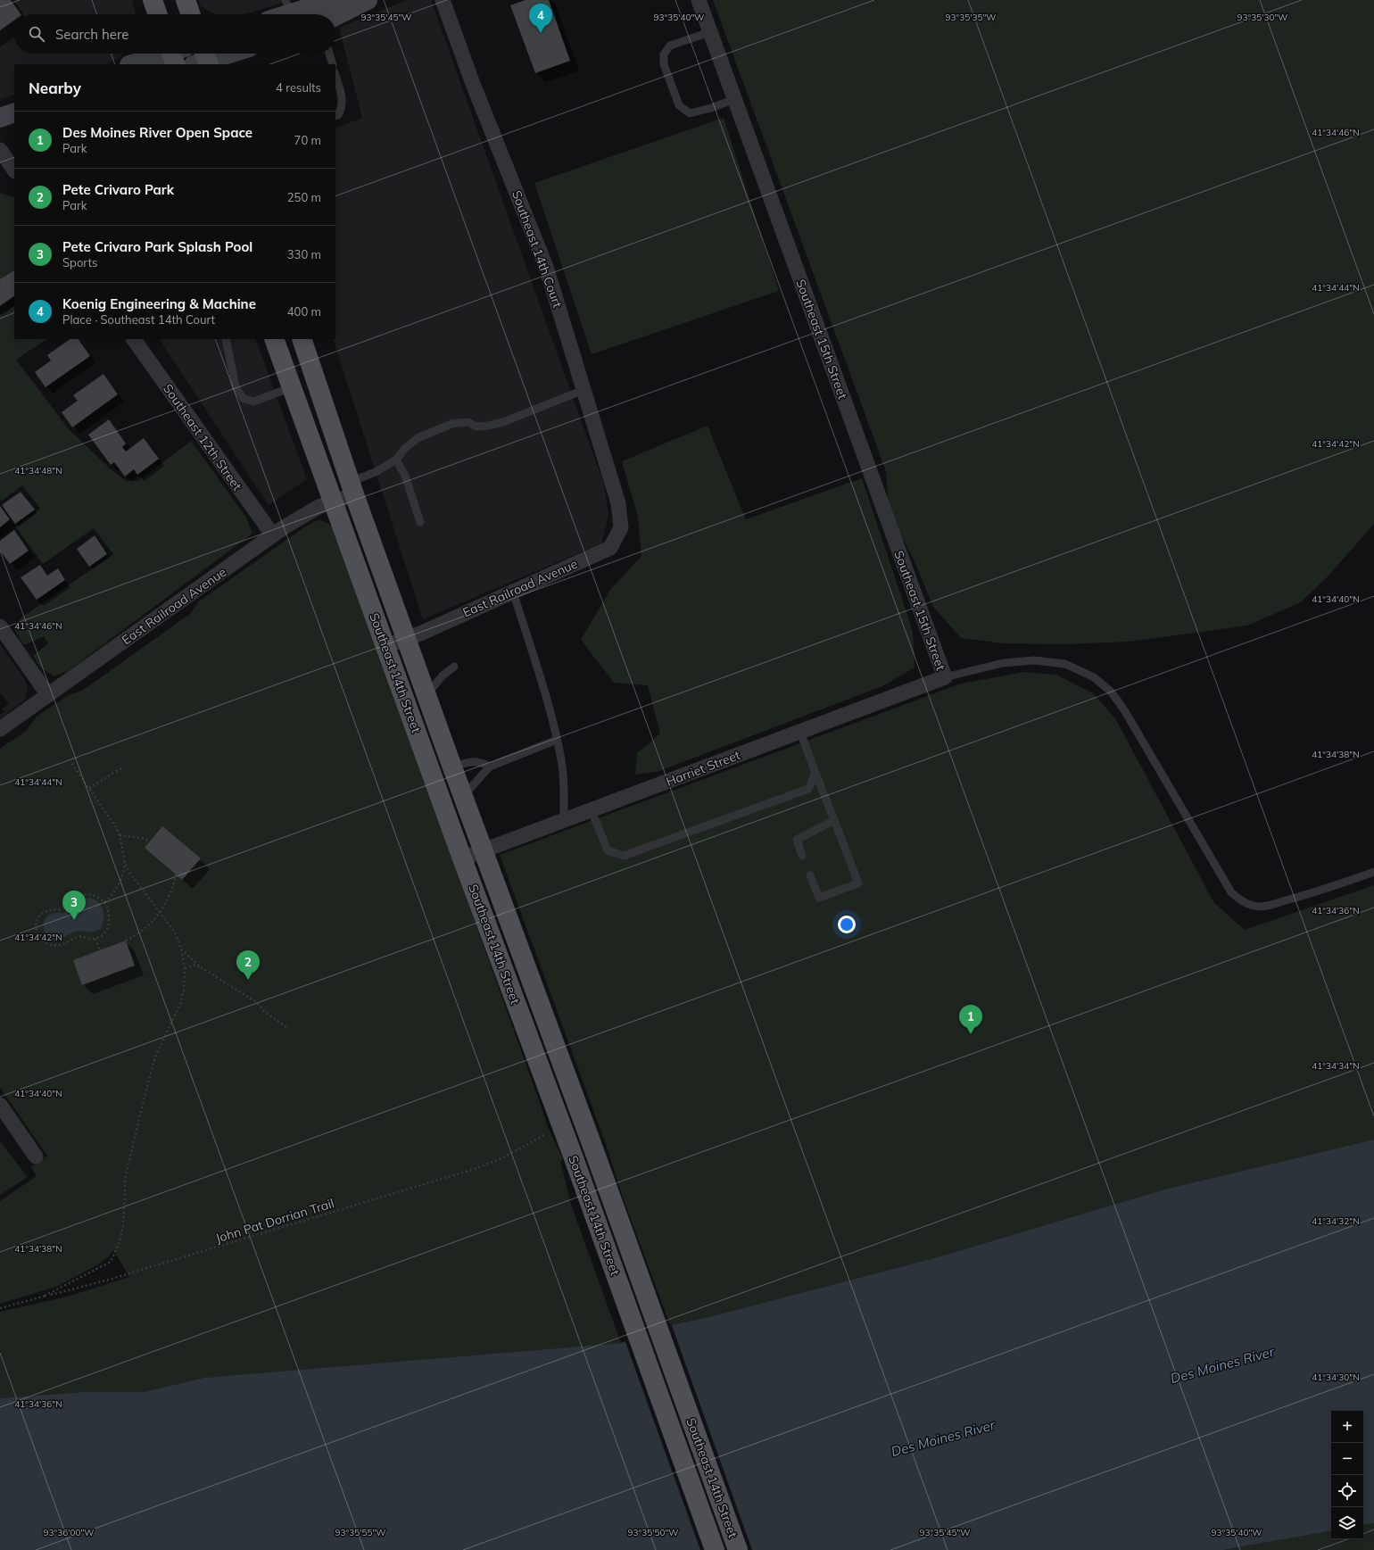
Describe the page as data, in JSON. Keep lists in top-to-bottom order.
{
  "streets": {
    "main road": ["Southeast 14th Street"],
    "street": [
      "Southeast 14th Court",
      "Southeast 15th Street",
      "Southeast 12th Street",
      "East Railroad Avenue",
      "Harriet Street"
    ],
    "path": ["John Pat Dorrian Trail"]
  },
  "crossings": [
    ["Southeast 14th Court", "East Railroad Avenue"],
    ["Southeast 15th Street", "Harriet Street"],
    ["Southeast 12th Street", "East Railroad Avenue"],
    ["East Railroad Avenue", "Southeast 14th Street"],
    ["Southeast 14th Street", "Harriet Street"]
  ],
  "water": ["Des Moines River"],
  "page": {
    "pins": [
      "4",
      "3",
      "2",
      "1"
    ],
    "search": "Search here",
    "heading": ["Nearby", "4 results"],
    "list": [
      {
        "mark": "1",
        "name": "Des Moines River Open Space",
        "note": "Park",
        "value": "70 m"
      },
      {
        "mark": "2",
        "name": "Pete Crivaro Park",
        "note": "Park",
        "value": "250 m"
      },
      {
        "mark": "3",
        "name": "Pete Crivaro Park Splash Pool",
        "note": "Sports",
        "value": "330 m"
      },
      {
        "mark": "4",
        "name": "Koenig Engineering & Machine",
        "note": "Place · Southeast 14th Court",
        "value": "400 m"
      }
    ],
    "map_buttons": ["+", "−"]
  },
  "coordinates": [
    "93°35'30\"W",
    "93°35'45\"W",
    "93°35'40\"W",
    "93°35'35\"W",
    "41°34'46\"N",
    "41°34'44\"N",
    "41°34'42\"N",
    "41°34'48\"N",
    "41°34'40\"N",
    "41°34'38\"N",
    "41°34'36\"N",
    "41°34'34\"N",
    "41°34'32\"N",
    "41°34'30\"N",
    "93°36'00\"W",
    "93°35'55\"W",
    "93°35'50\"W"
  ]
}
